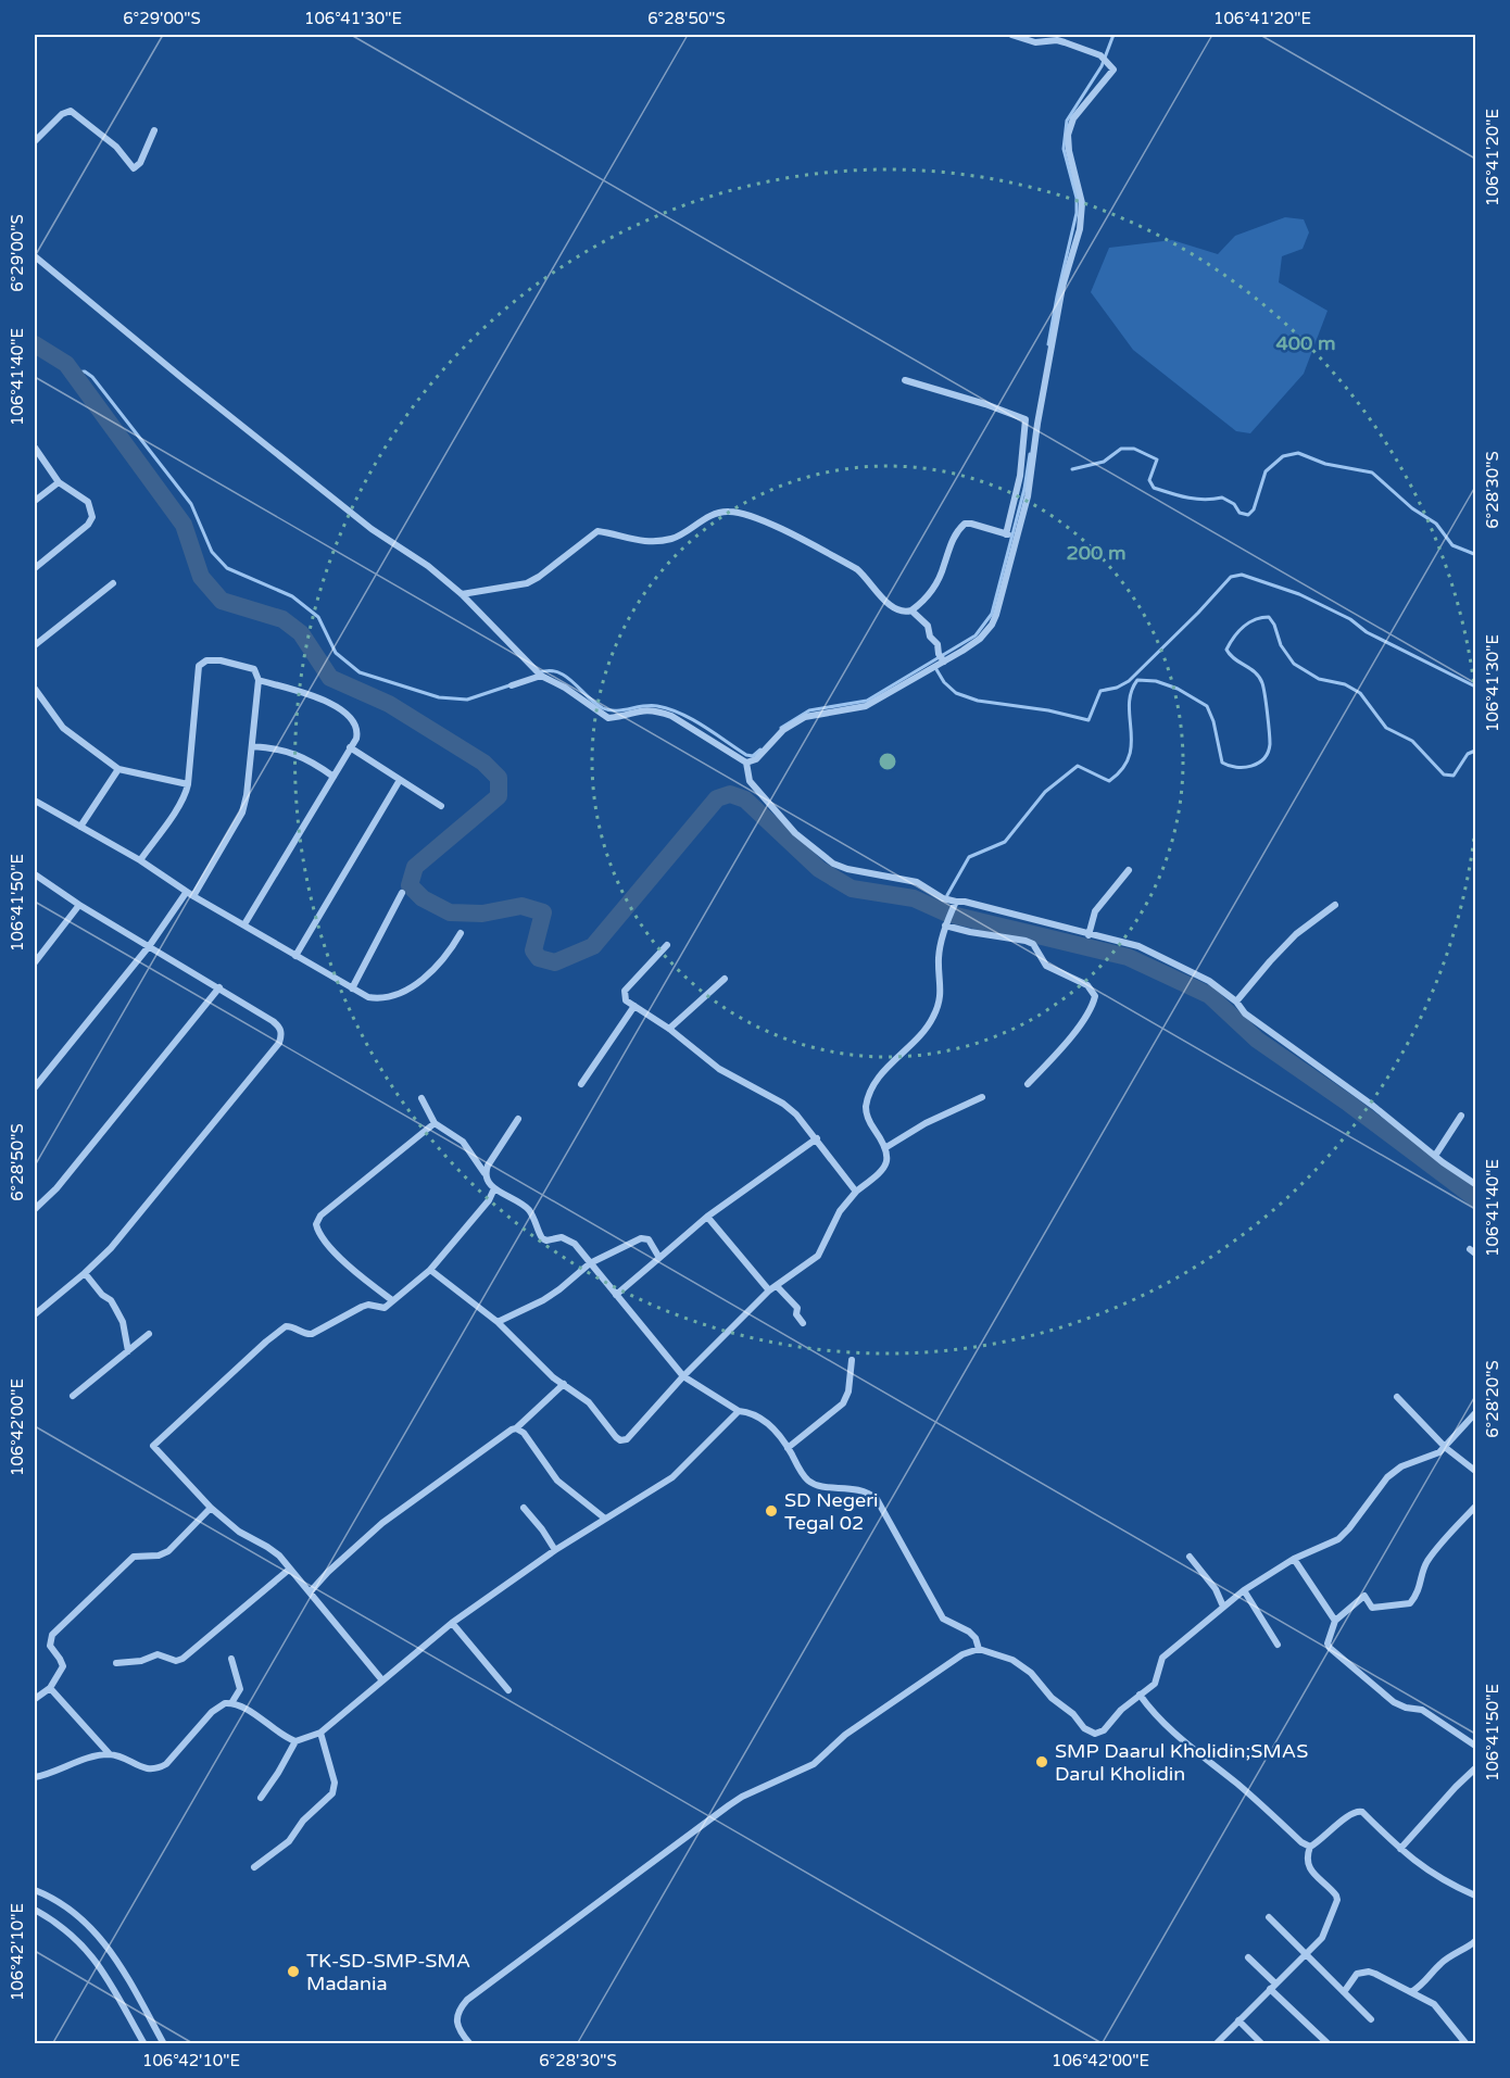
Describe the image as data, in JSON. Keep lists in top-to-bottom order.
{
  "places": ["SD Negeri Tegal 02", "SMP Daarul Kholidin;SMAS Darul Kholidin", "TK-SD-SMP-SMA Madania"],
  "coordinates": [
    "6°29'00\"S",
    "106°41'30\"E",
    "6°28'50\"S",
    "106°41'20\"E",
    "106°41'40\"E",
    "6°28'30\"S",
    "106°41'50\"E",
    "6°28'20\"S",
    "106°42'00\"E",
    "106°42'10\"E"
  ],
  "rings": ["400 m", "200 m"]
}
